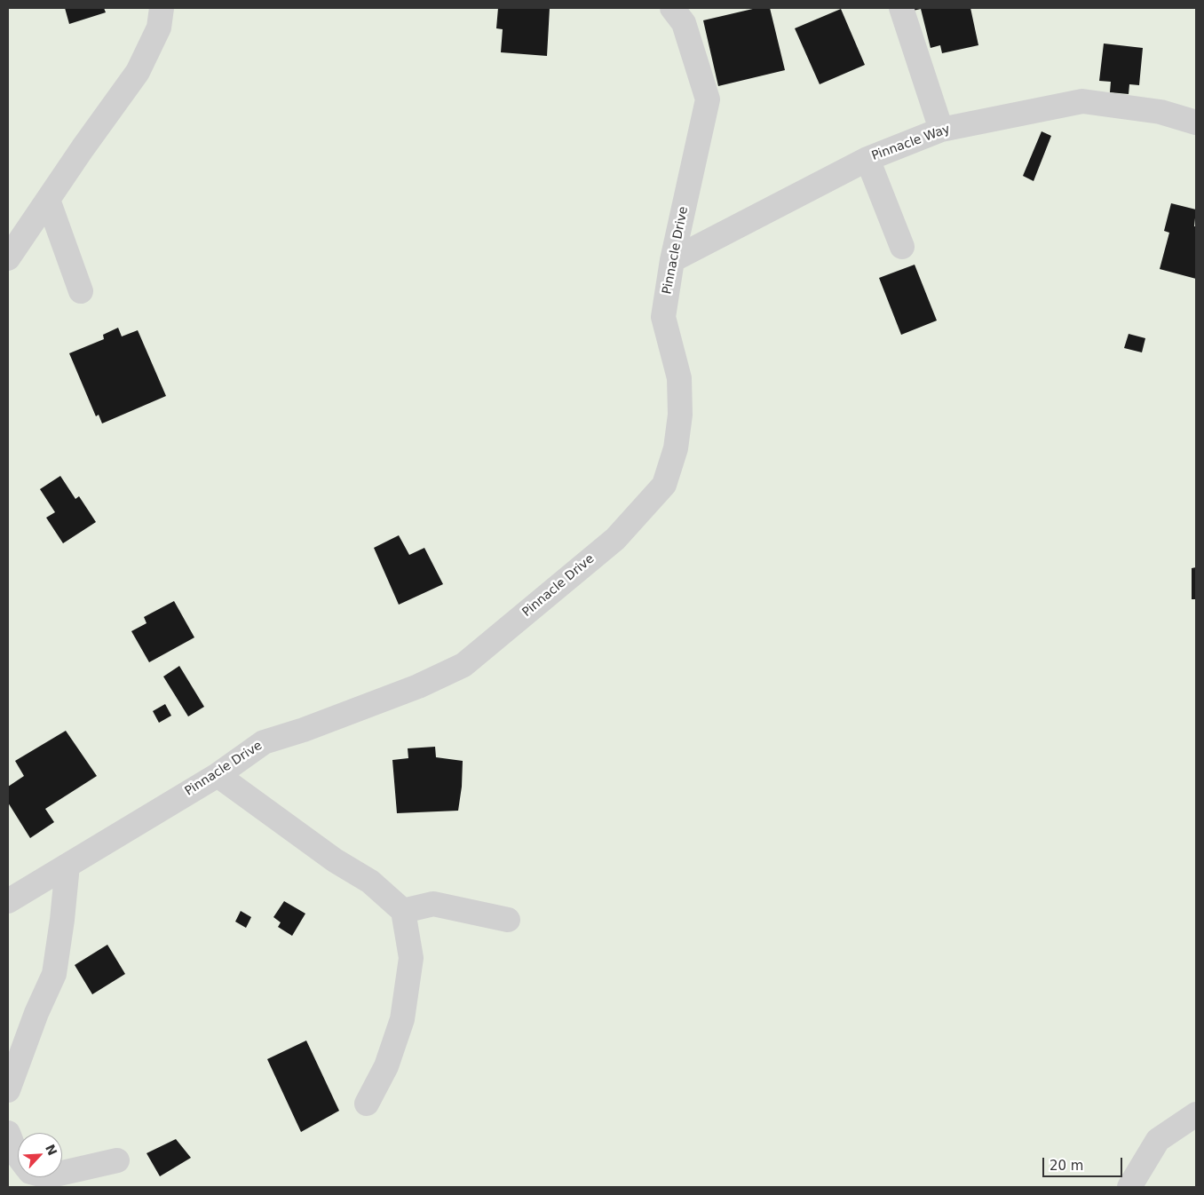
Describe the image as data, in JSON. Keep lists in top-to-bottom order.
{
  "streets": {
    "street": ["Pinnacle Way", "Pinnacle Drive"]
  },
  "crossings": [
    ["Pinnacle Way", "Pinnacle Drive"]
  ],
  "scale_bar": "20 m",
  "north": "top right"
}
